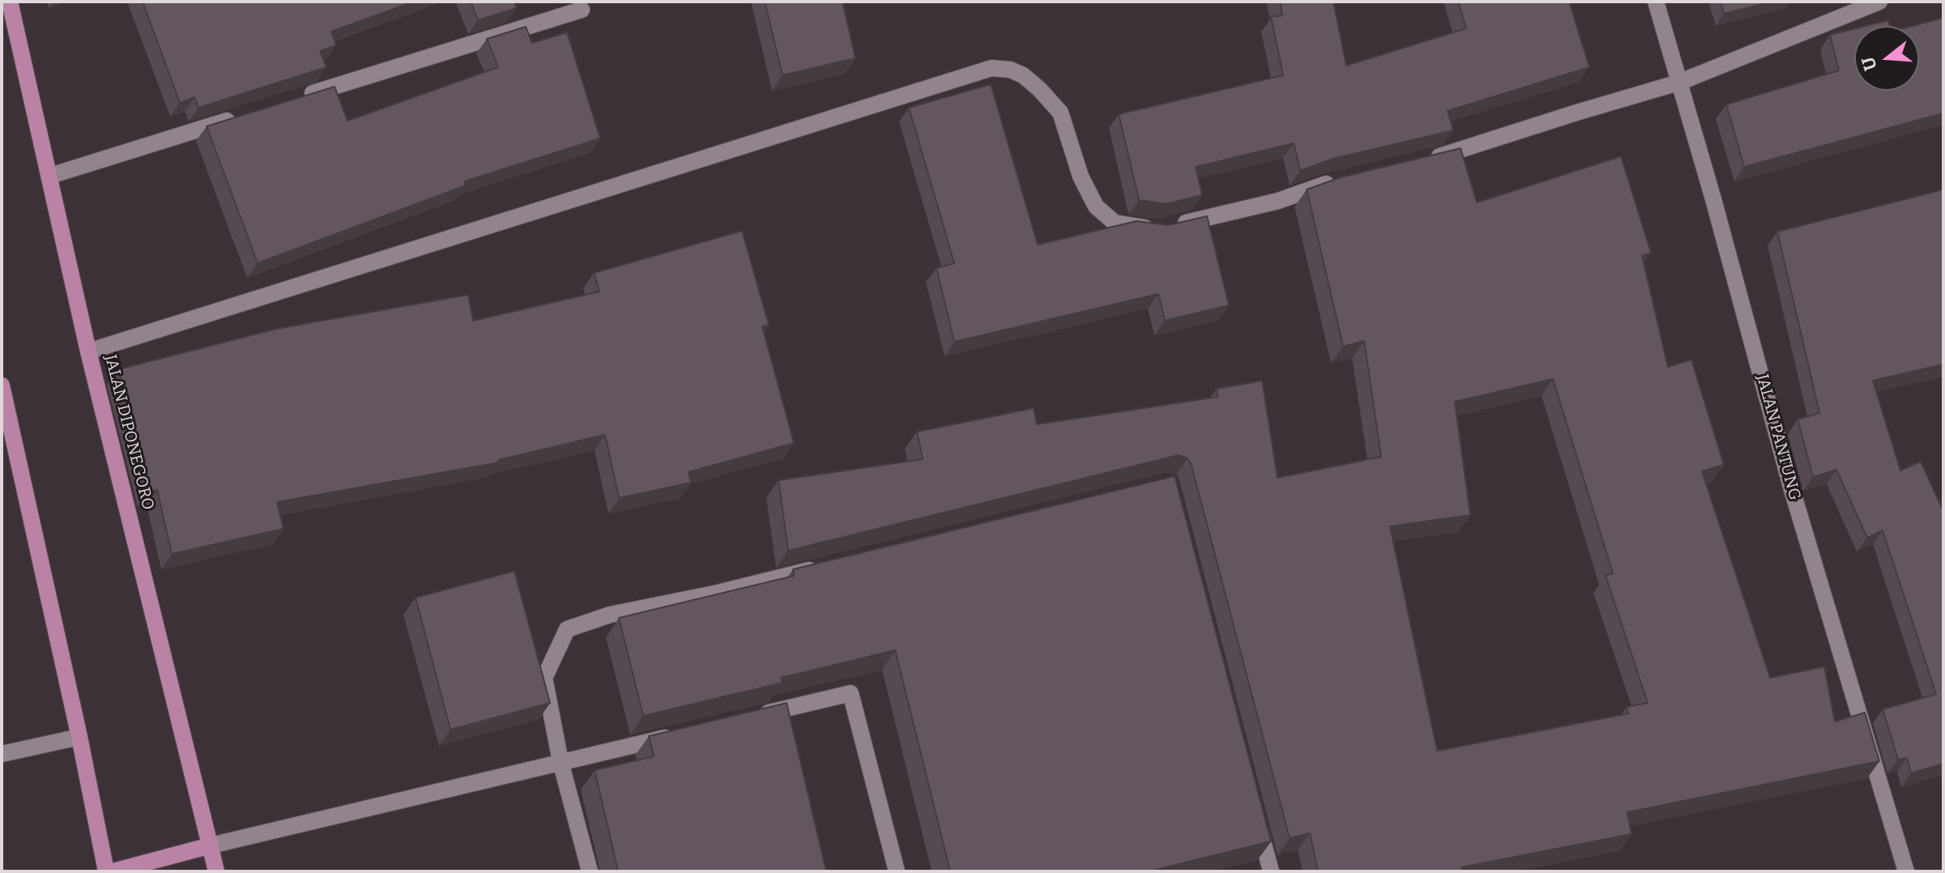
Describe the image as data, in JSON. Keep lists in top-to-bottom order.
{
  "streets": {
    "main road": ["JALAN DIPONEGORO"],
    "street": ["JALAN PANTUNG"]
  },
  "north": "left"
}
